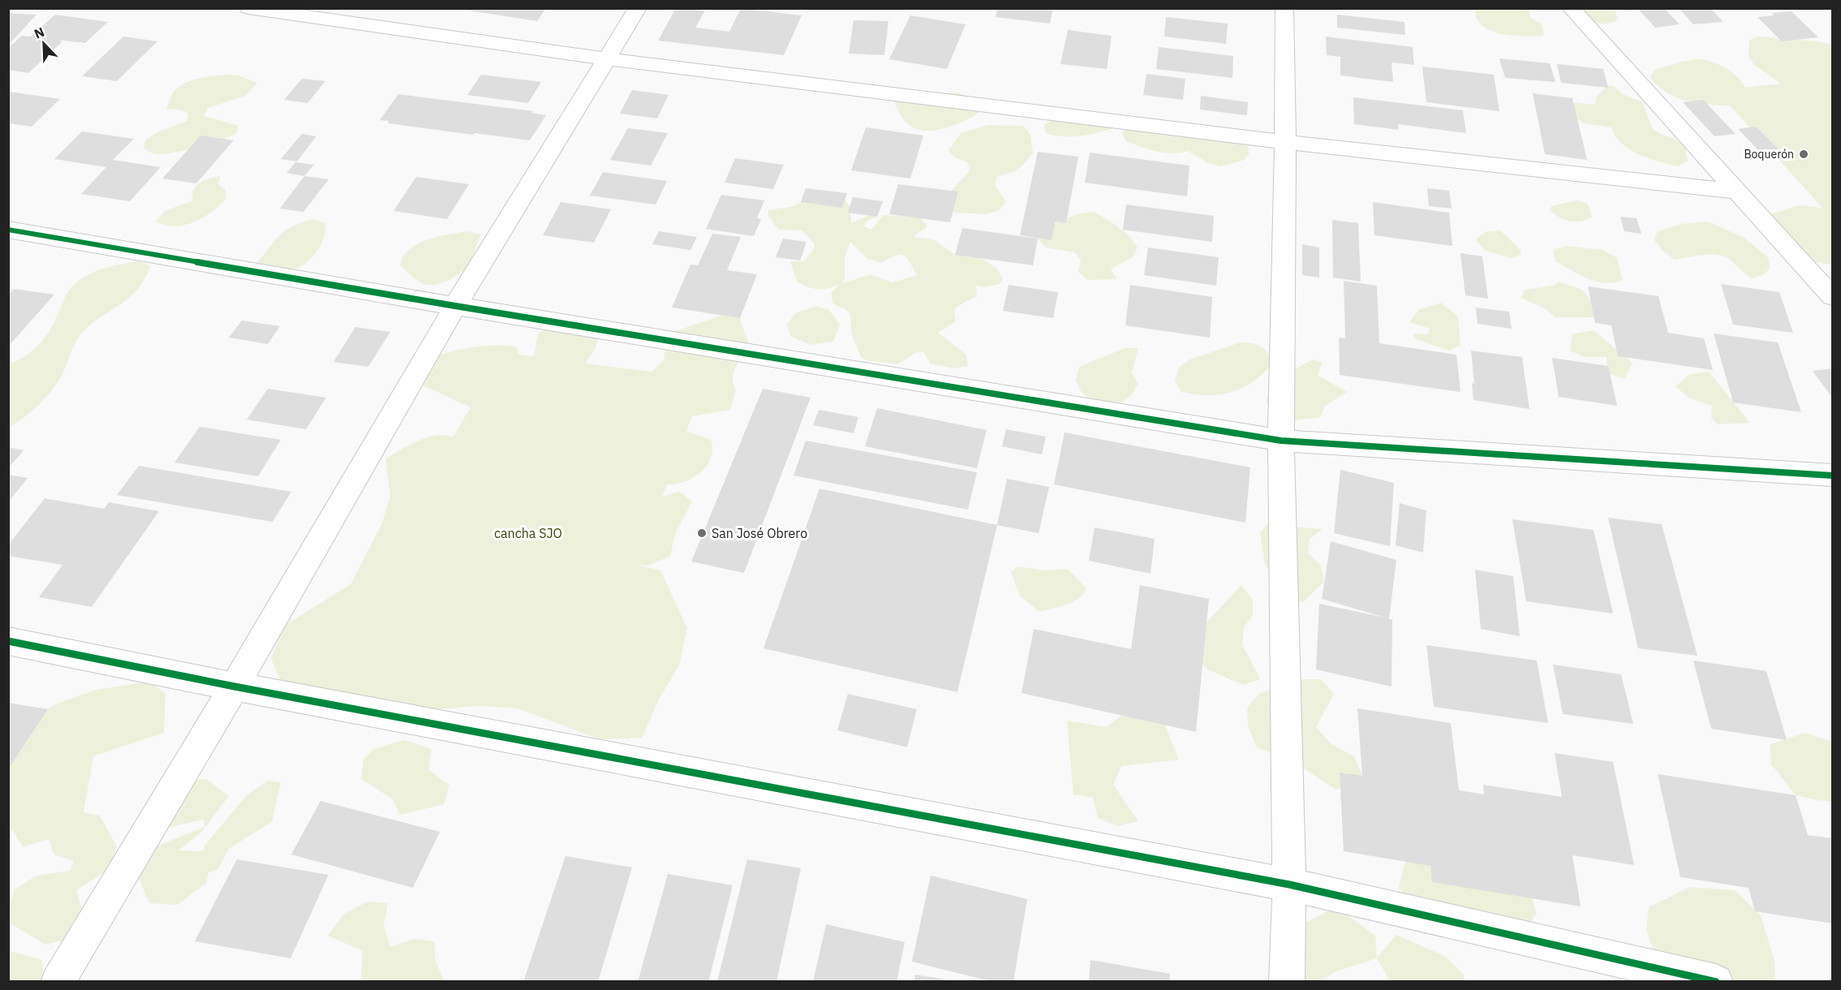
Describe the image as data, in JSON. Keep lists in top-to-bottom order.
{
  "parks": ["cancha SJO"],
  "places": ["Boquerón", "San José Obrero"],
  "north": "top left"
}
